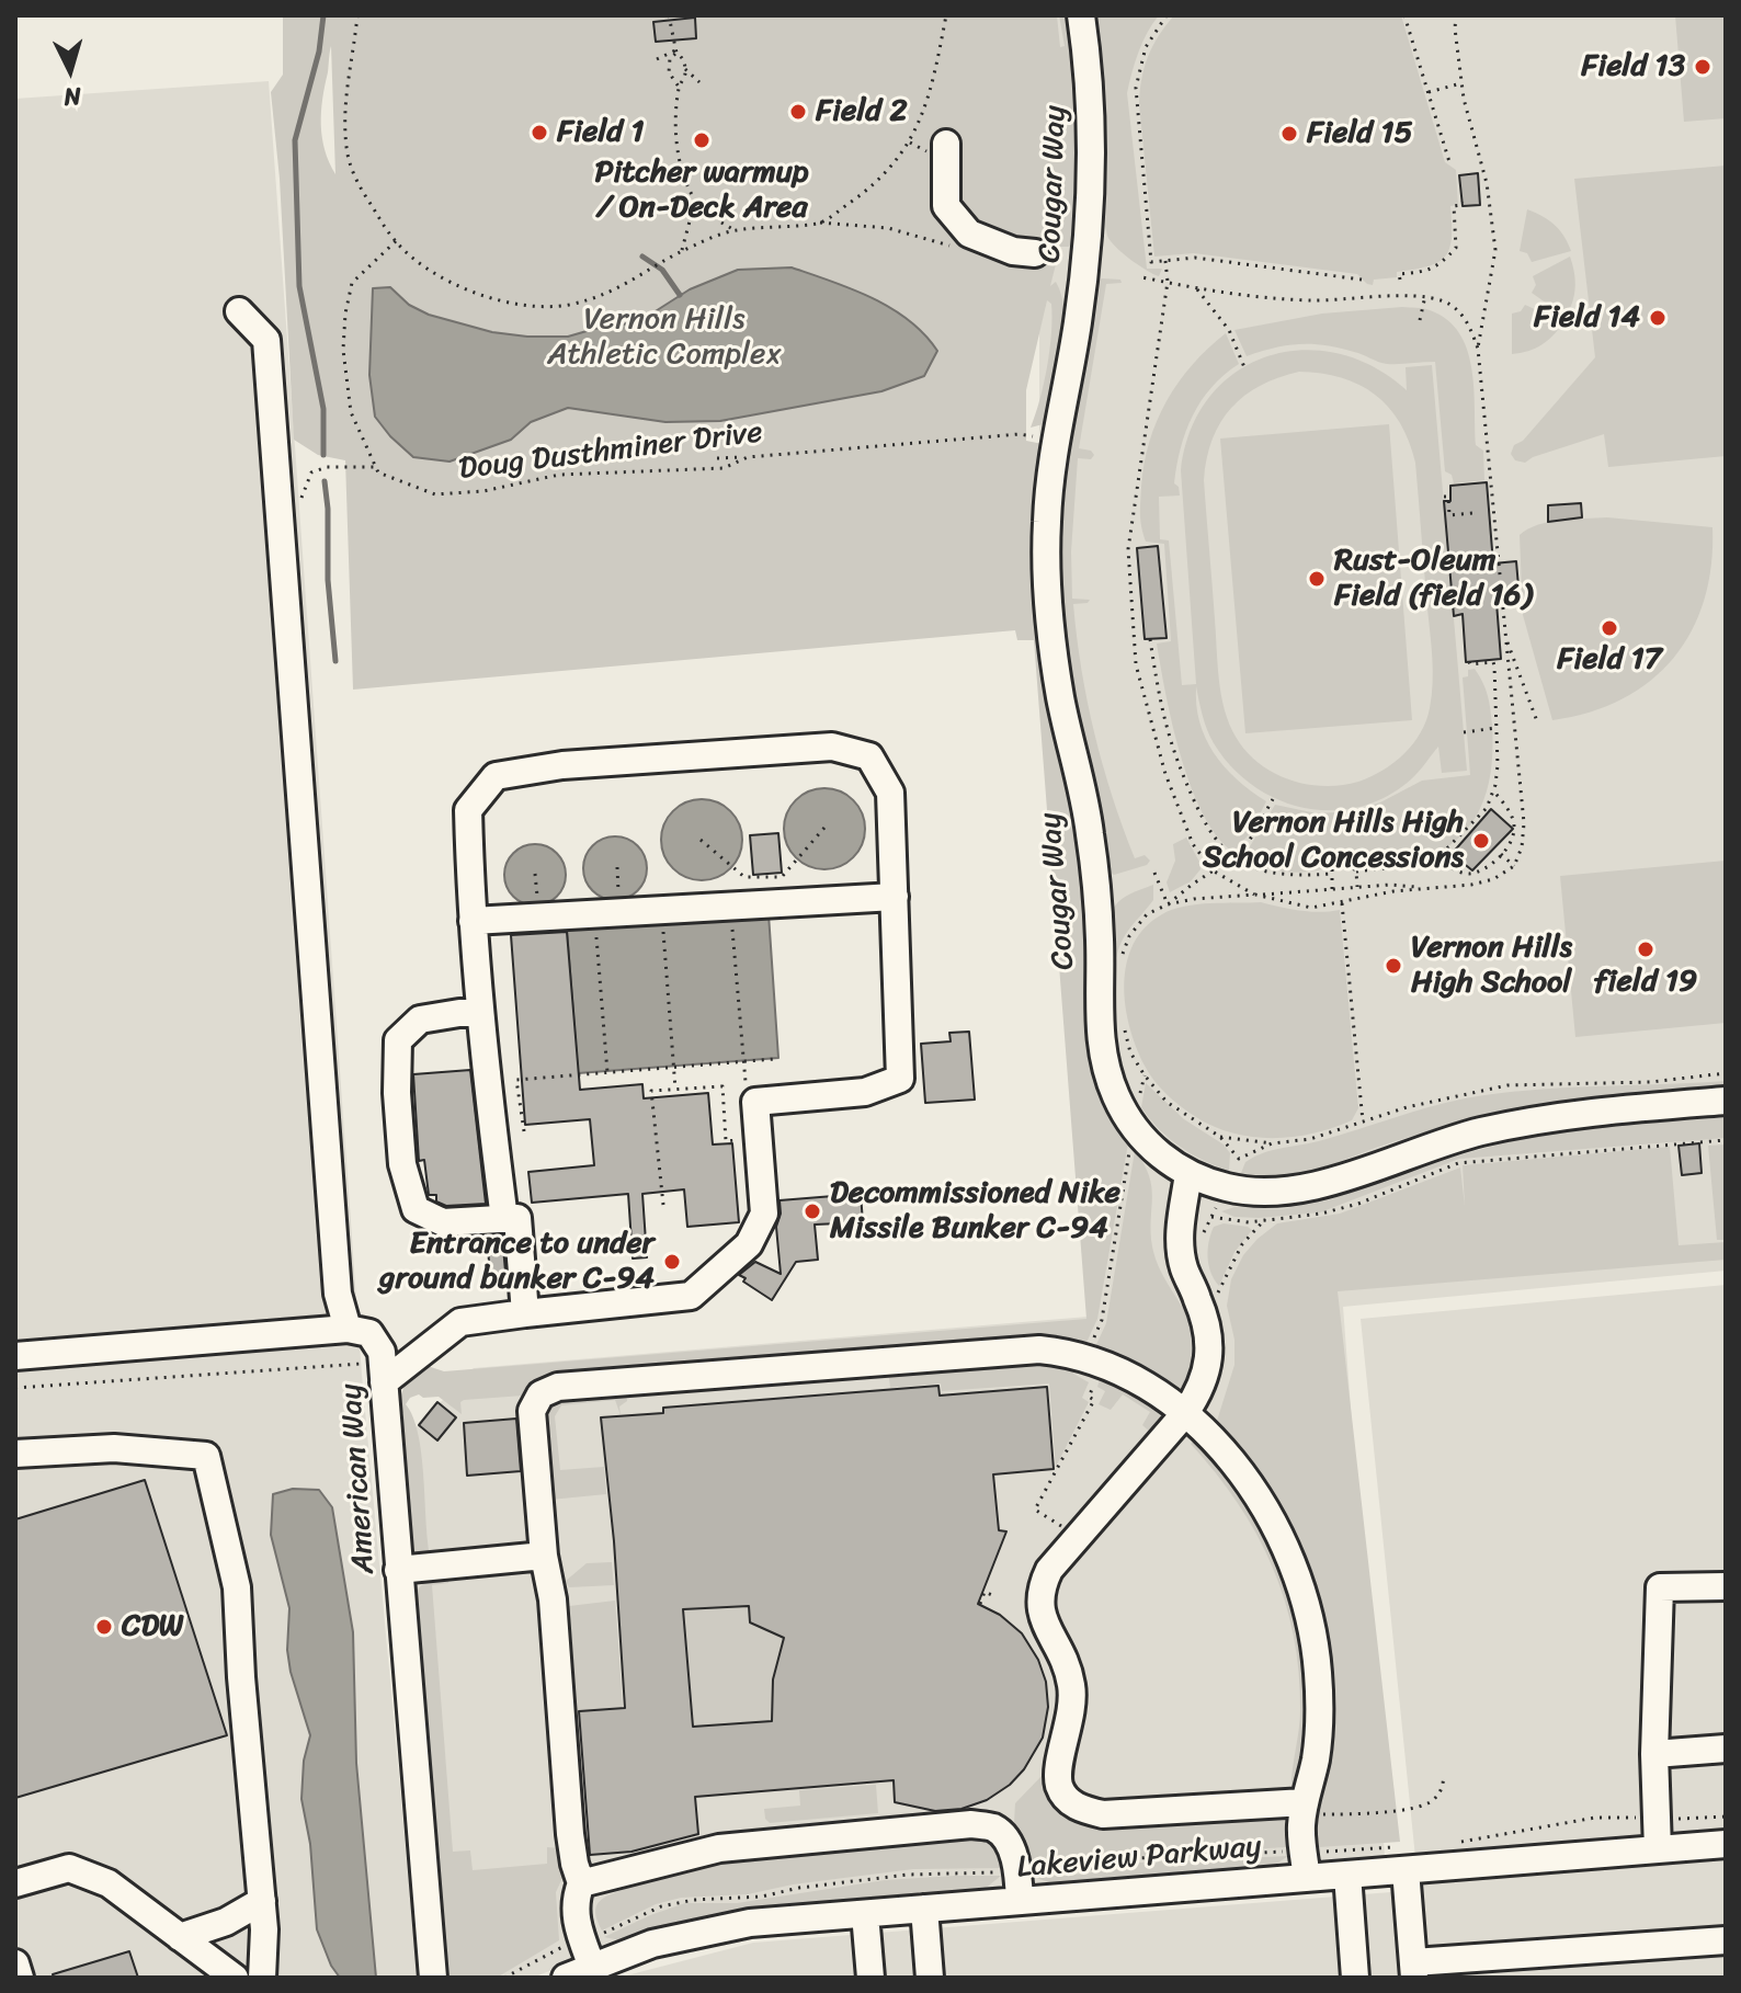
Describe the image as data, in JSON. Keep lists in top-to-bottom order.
{
  "streets": {
    "street": ["Cougar Way", "American Way", "Lakeview Parkway"],
    "path": ["Doug Dusthminer Drive"]
  },
  "crossings": [
    ["Cougar Way", "Doug Dusthminer Drive"]
  ],
  "parks": ["Vernon Hills Athletic Complex"],
  "places": [
    "Field 13",
    "Field 2",
    "Field 1",
    "Field 15",
    "Pitcher warmup / On-Deck Area",
    "Field 14",
    "Rust-Oleum Field (field 16)",
    "Field 17",
    "Vernon Hills High School Concessions",
    "field 19",
    "Vernon Hills High School",
    "Decommissioned Nike Missile Bunker C-94",
    "Entrance to under ground bunker C-94",
    "CDW"
  ],
  "north": "bottom"
}
